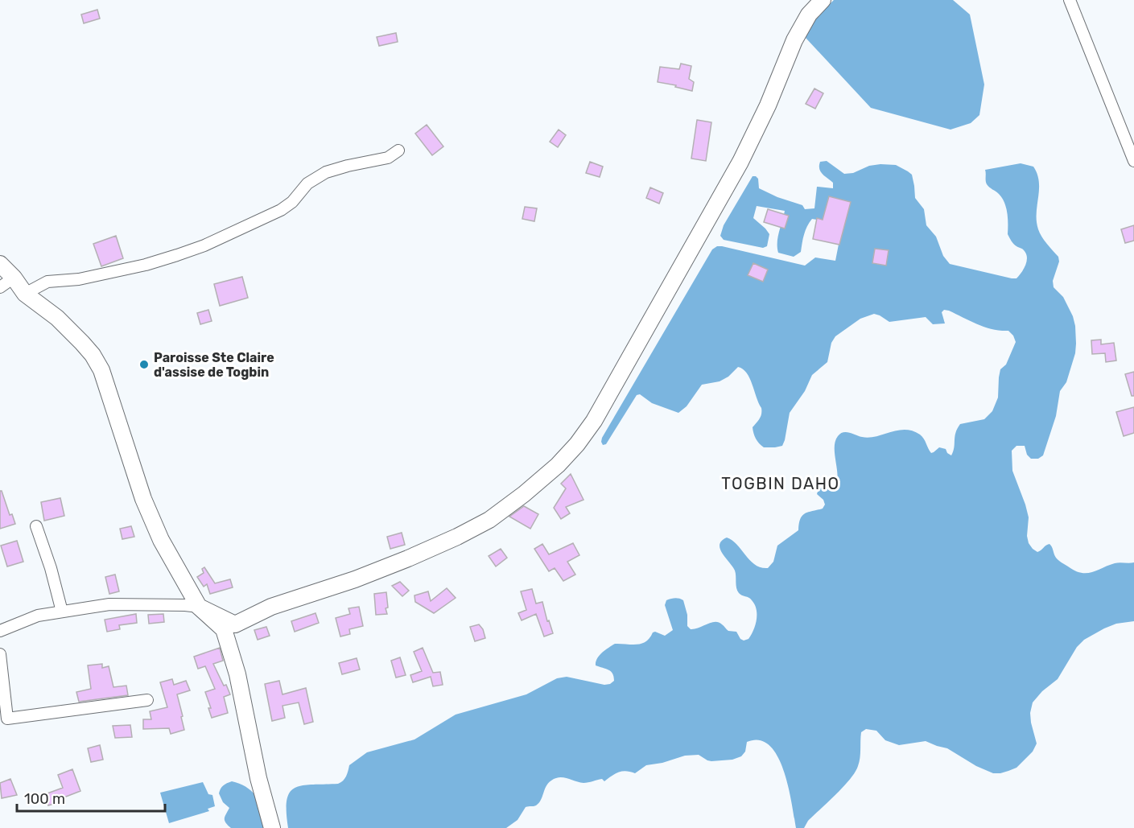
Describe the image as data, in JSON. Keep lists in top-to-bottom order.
{
  "districts": ["TOGBIN DAHO"],
  "places": ["Paroisse Ste Claire d'assise de Togbin"],
  "scale_bar": "100 m"
}
